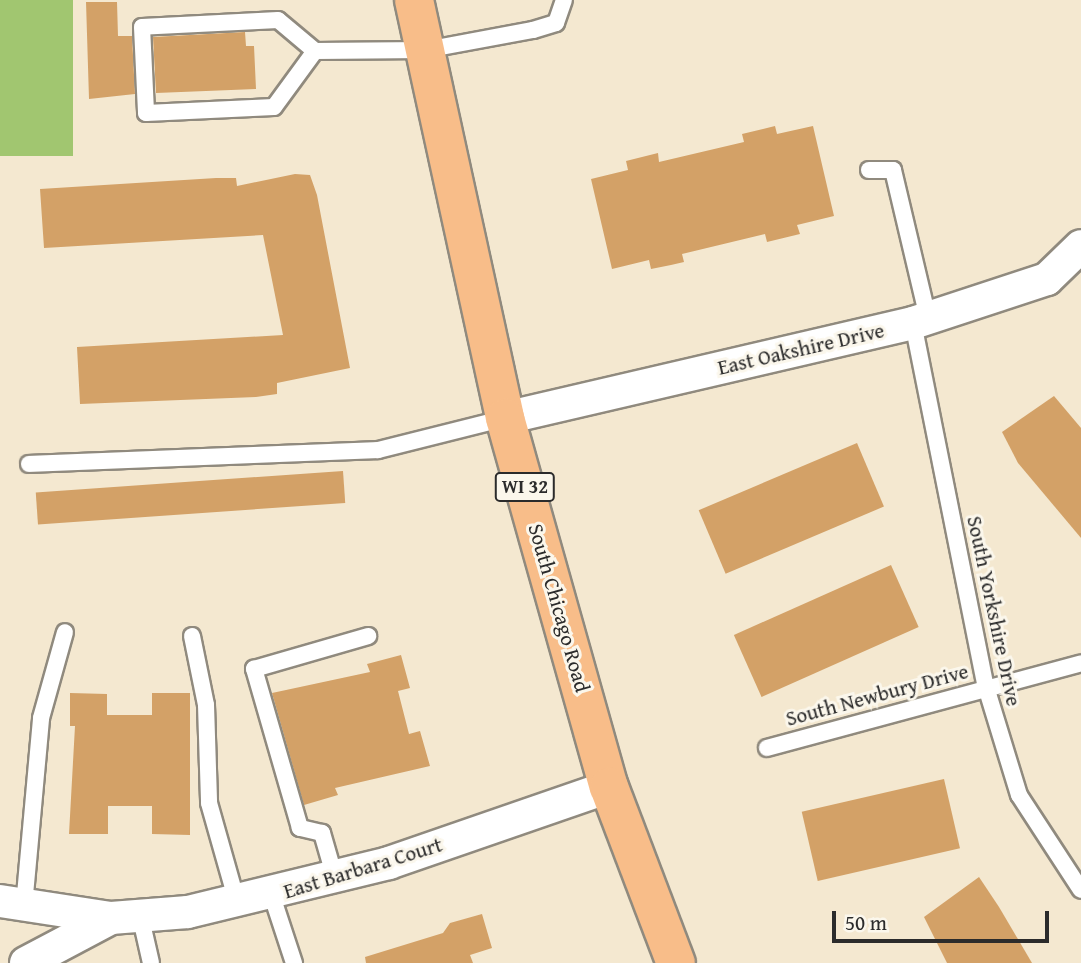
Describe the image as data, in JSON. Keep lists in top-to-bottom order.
{
  "streets": {
    "main road": ["WI 32", "South Chicago Road"],
    "street": ["East Oakshire Drive", "East Barbara Court"],
    "lane": ["South Yorkshire Drive", "South Newbury Drive"]
  },
  "crossings": [
    ["East Oakshire Drive", "South Chicago Road"],
    ["East Oakshire Drive", "South Yorkshire Drive"],
    ["South Chicago Road", "East Barbara Court"],
    ["South Yorkshire Drive", "South Newbury Drive"]
  ],
  "scale_bar": "50 m"
}
